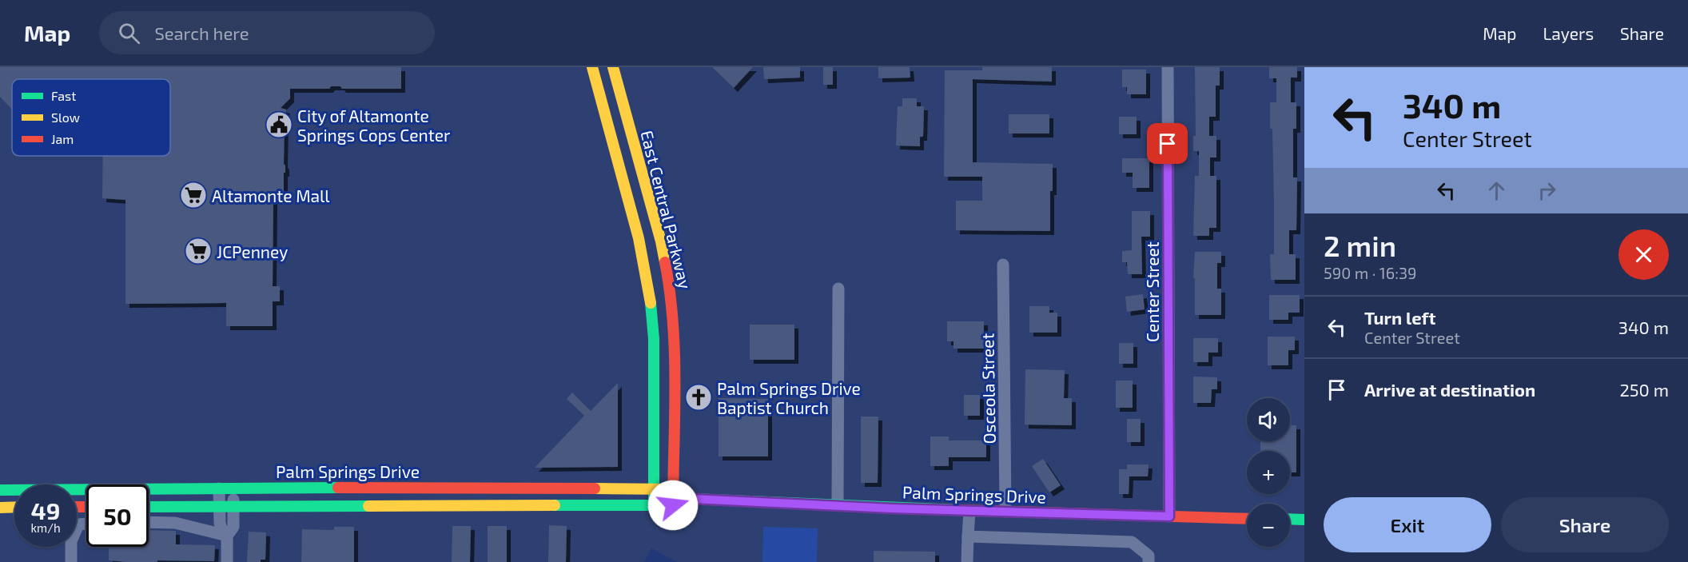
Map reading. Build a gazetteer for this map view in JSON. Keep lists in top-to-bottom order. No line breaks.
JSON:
{"streets":{"main road":["East Central Parkway","Palm Springs Drive"],"street":["Center Street","Osceola Street"]},"crossings":[["East Central Parkway","Palm Springs Drive"],["Center Street","Palm Springs Drive"],["Osceola Street","Palm Springs Drive"]],"places":{"public building":["City of Altamonte Springs Cops Center"],"supermarket":["Altamonte Mall","JCPenney"],"church":["Palm Springs Drive Baptist Church"]},"legend":["Fast","Slow","Jam"],"page":{"header":"Map","search":"Search here","nav":["Map","Layers","Share"],"turn":["340 m","Center Street"],"heading":["2 min","590 m · 16:39"],"list":[{"name":"Turn left","note":"Center Street","value":"340 m"},{"name":"Arrive at destination","value":"250 m"}],"map_buttons":["+","−"],"speed":"49 km/h","limit":"50","buttons":["Exit","Share"]}}
